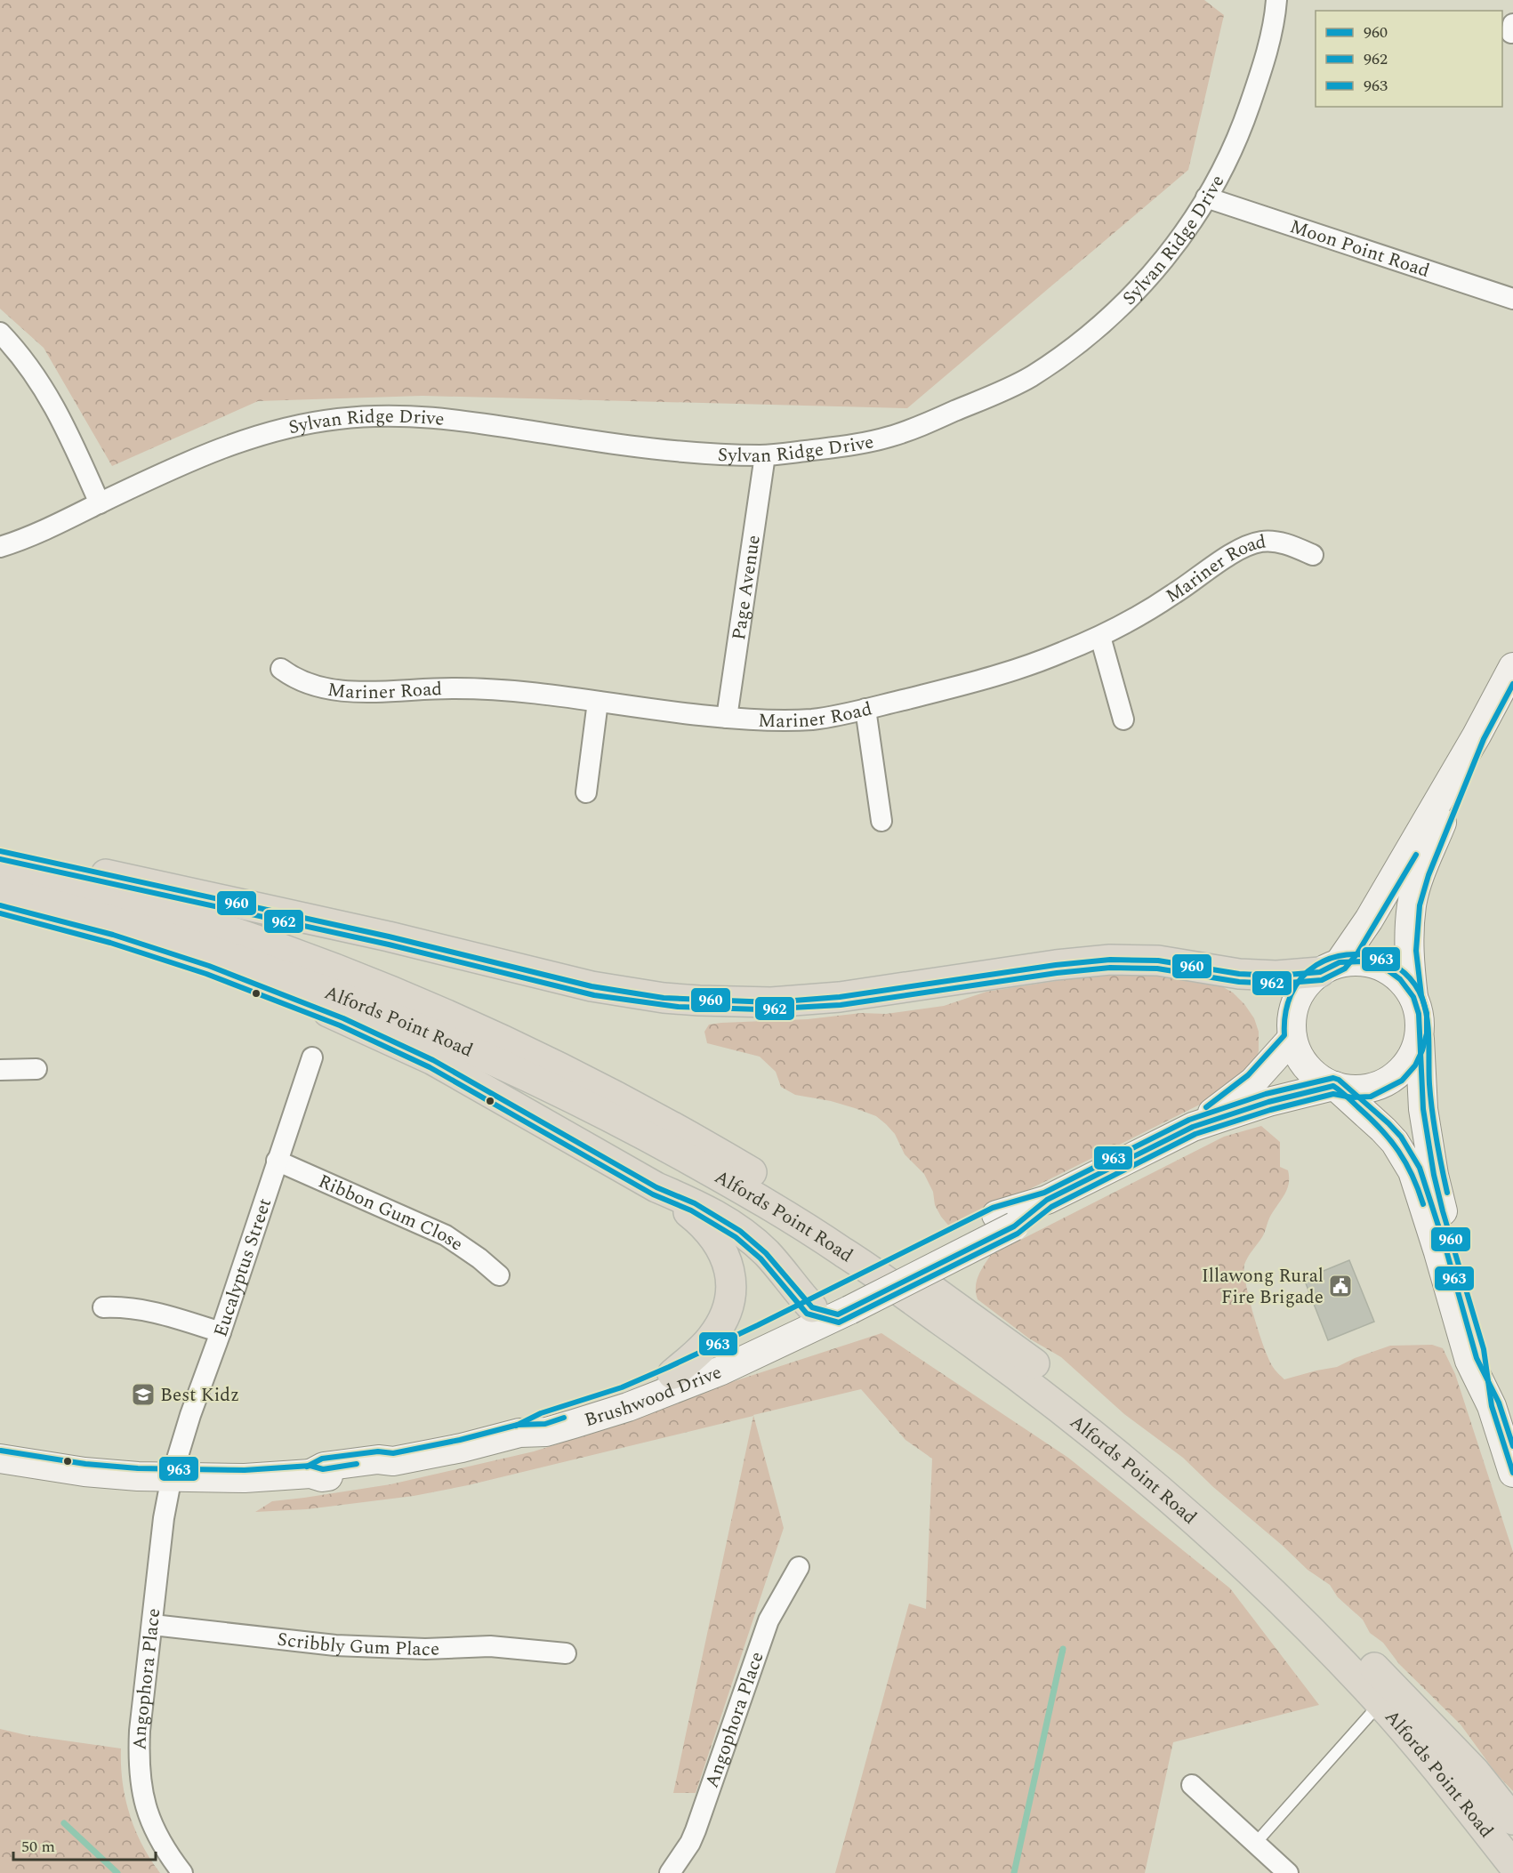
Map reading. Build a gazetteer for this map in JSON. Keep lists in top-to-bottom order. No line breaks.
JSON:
{"streets":{"highway":["Alfords Point Road"],"street":["Sylvan Ridge Drive","Moon Point Road","Mariner Road","Page Avenue","Ribbon Gum Close","Eucalyptus Street","Brushwood Drive","Scribbly Gum Place","Angophora Place"]},"crossings":[["Sylvan Ridge Drive","Moon Point Road"],["Sylvan Ridge Drive","Page Avenue"],["Mariner Road","Page Avenue"],["Ribbon Gum Close","Eucalyptus Street"],["Eucalyptus Street","Brushwood Drive"],["Eucalyptus Street","Angophora Place"],["Brushwood Drive","Angophora Place"],["Scribbly Gum Place","Angophora Place"]],"places":{"public building":["Illawong Rural Fire Brigade"],"school or university":["Best Kidz"]},"lines":["transit line 962","transit line 960","transit line 963"],"legend":["960","962","963"],"scale_bar":"50 m"}
